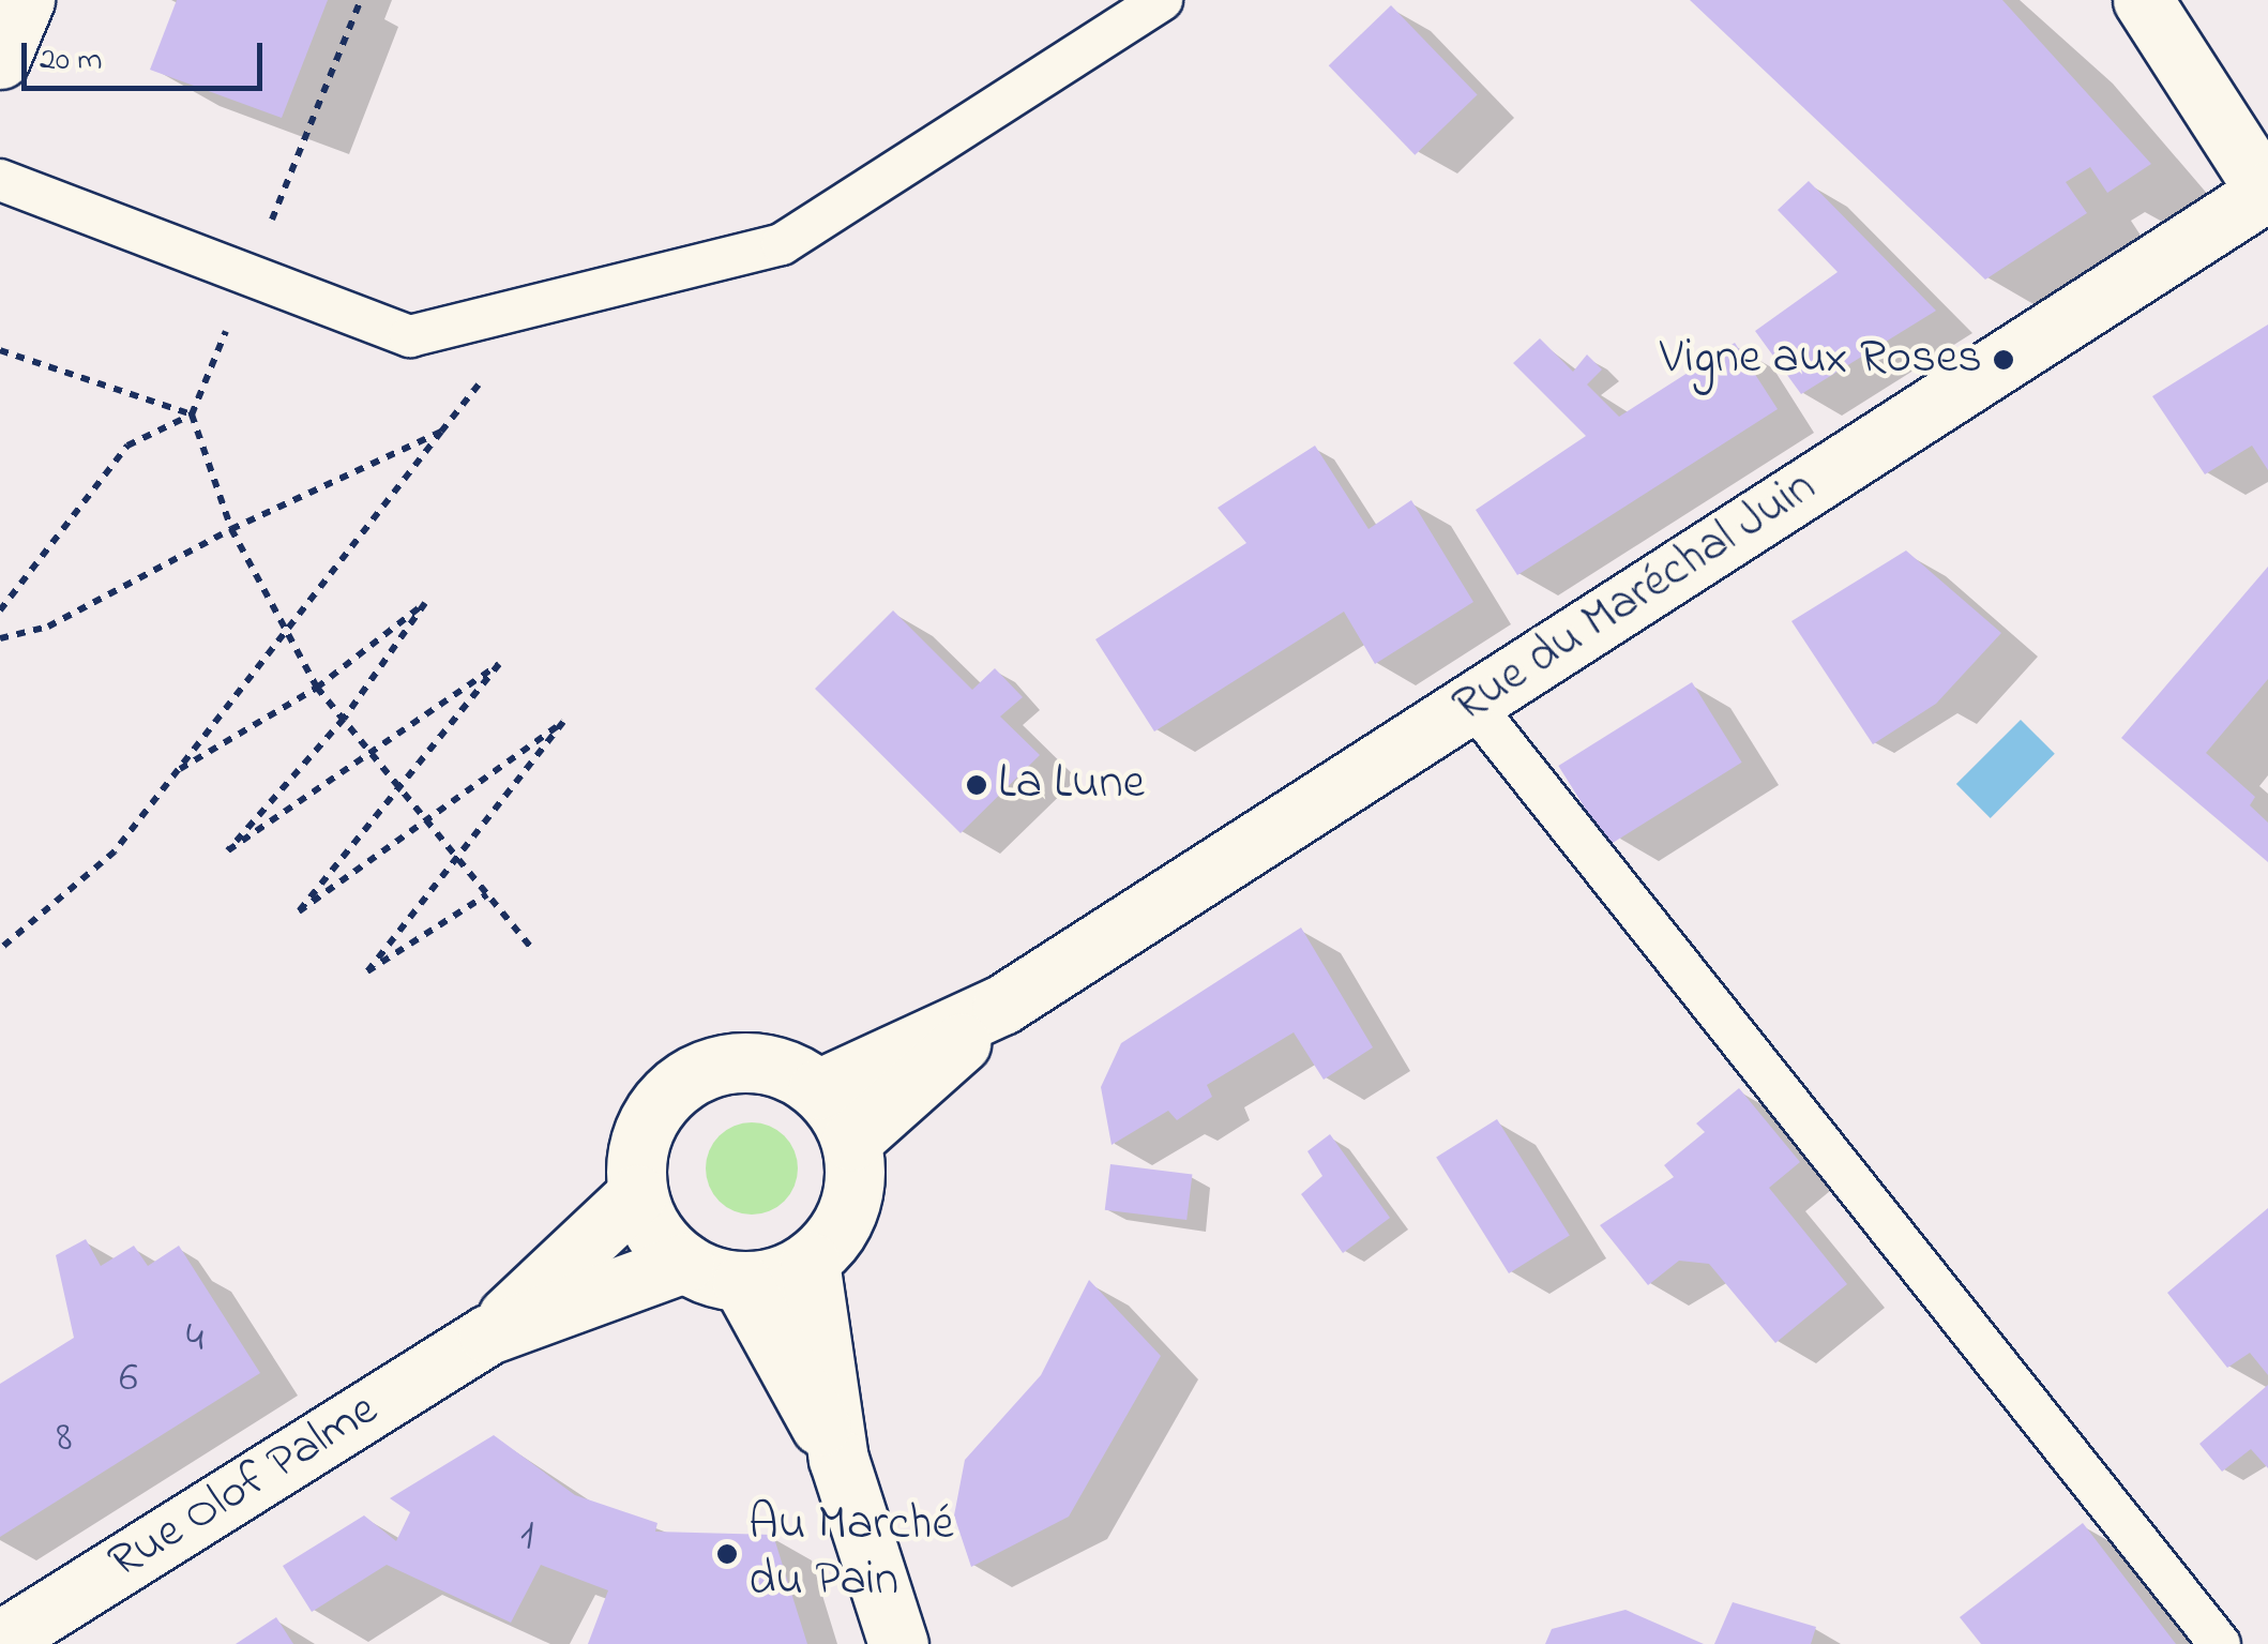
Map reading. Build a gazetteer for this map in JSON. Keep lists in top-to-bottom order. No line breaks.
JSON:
{"streets":{"main road":["Rue du Maréchal Juin","Rue Olof Palme"]},"crossings":[["Rue du Maréchal Juin","Rue Olof Palme"]],"places":["Vigne aux Roses","La Lune","Au Marché du Pain"],"house_numbers":["4","6","8","1"],"scale_bar":"20 m"}
